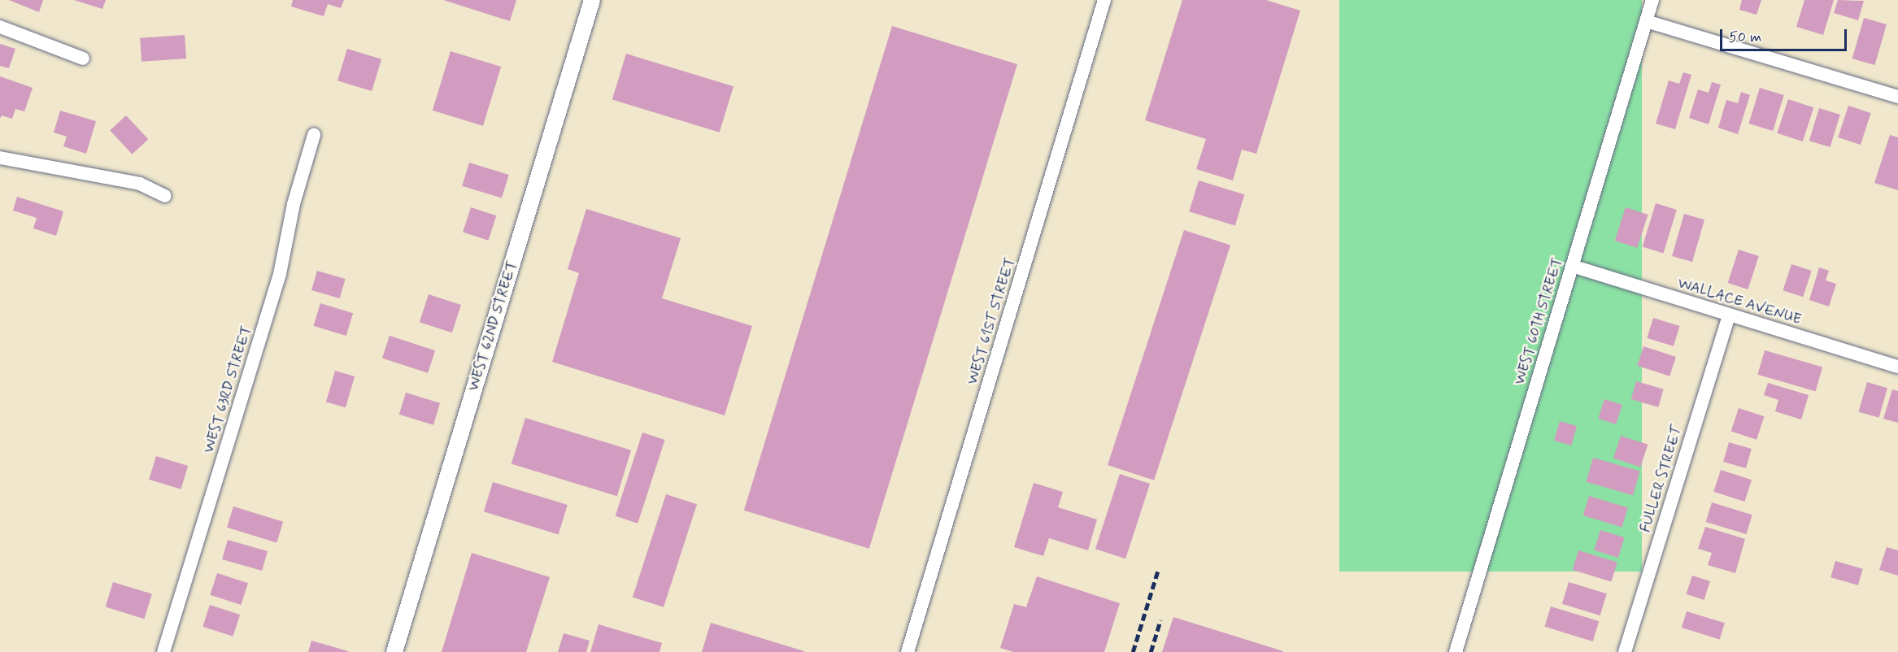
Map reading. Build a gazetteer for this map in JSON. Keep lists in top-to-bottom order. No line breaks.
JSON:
{"streets":{"street":["WALLACE AVENUE","WEST 61ST STREET","WEST 60TH STREET","WEST 62ND STREET","WEST 63RD STREET","FULLER STREET"]},"crossings":[["WALLACE AVENUE","WEST 60TH STREET"],["WALLACE AVENUE","FULLER STREET"]],"scale_bar":"50 m"}
